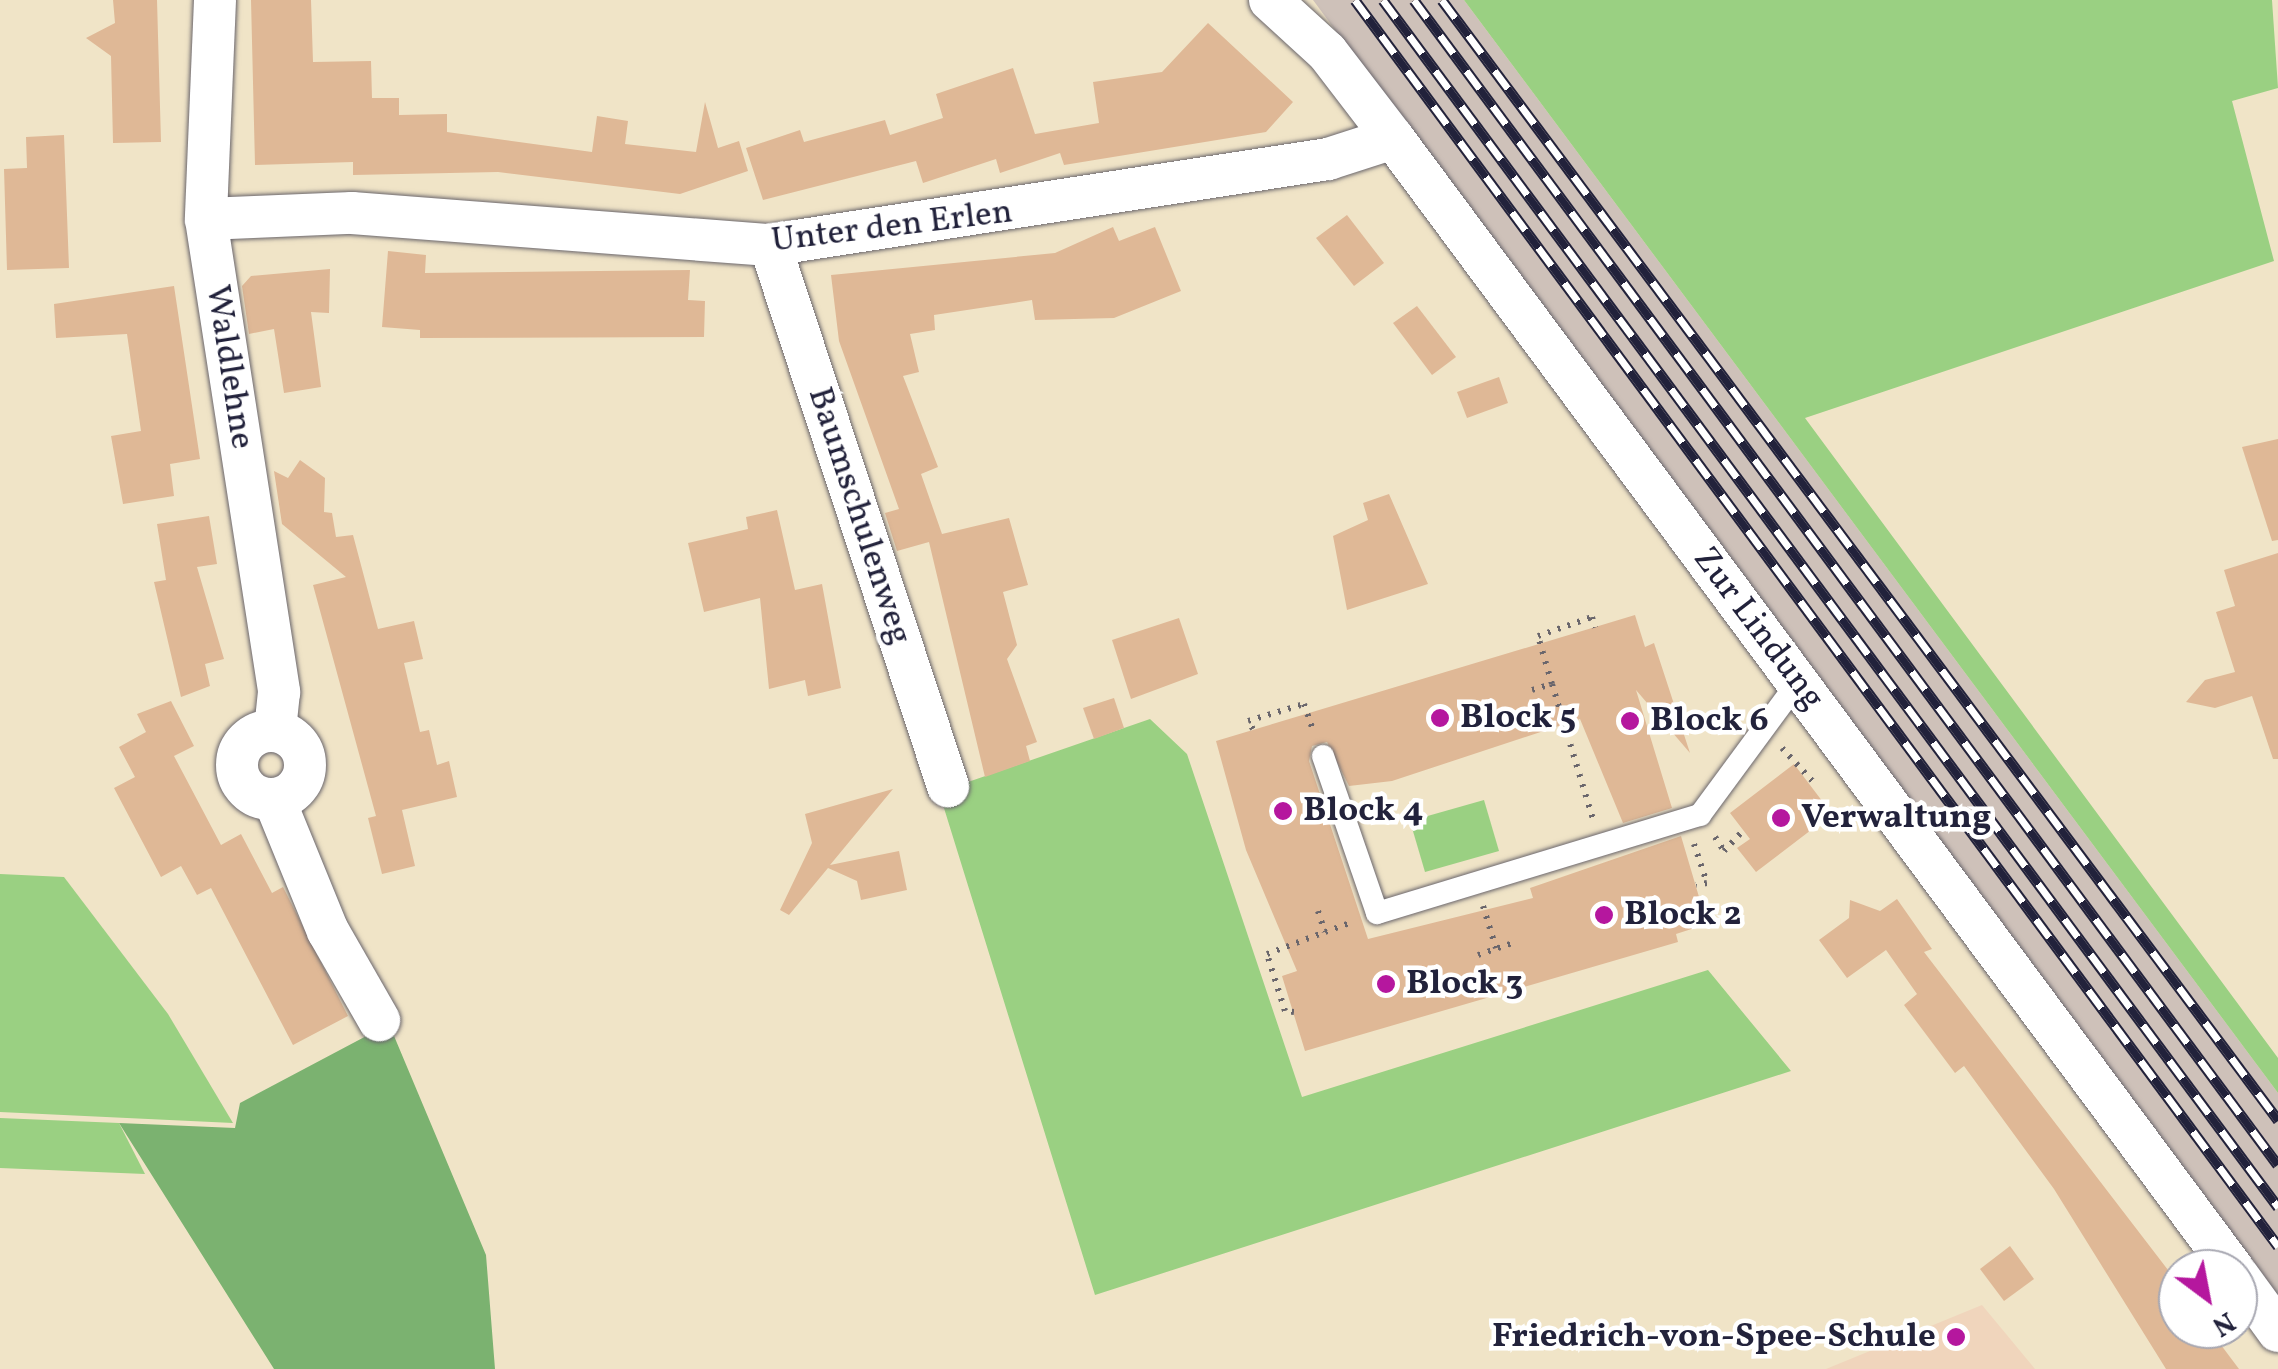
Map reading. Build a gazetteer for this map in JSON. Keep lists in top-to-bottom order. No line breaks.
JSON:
{"streets":{"street":["Unter den Erlen","Waldlehne","Baumschulenweg","Zur Lindung"]},"crossings":[["Unter den Erlen","Waldlehne"],["Unter den Erlen","Baumschulenweg"],["Unter den Erlen","Zur Lindung"]],"places":["Block 5","Block 6","Block 4","Verwaltung","Block 2","Block 3","Friedrich-von-Spee-Schule"],"north":"bottom right"}
